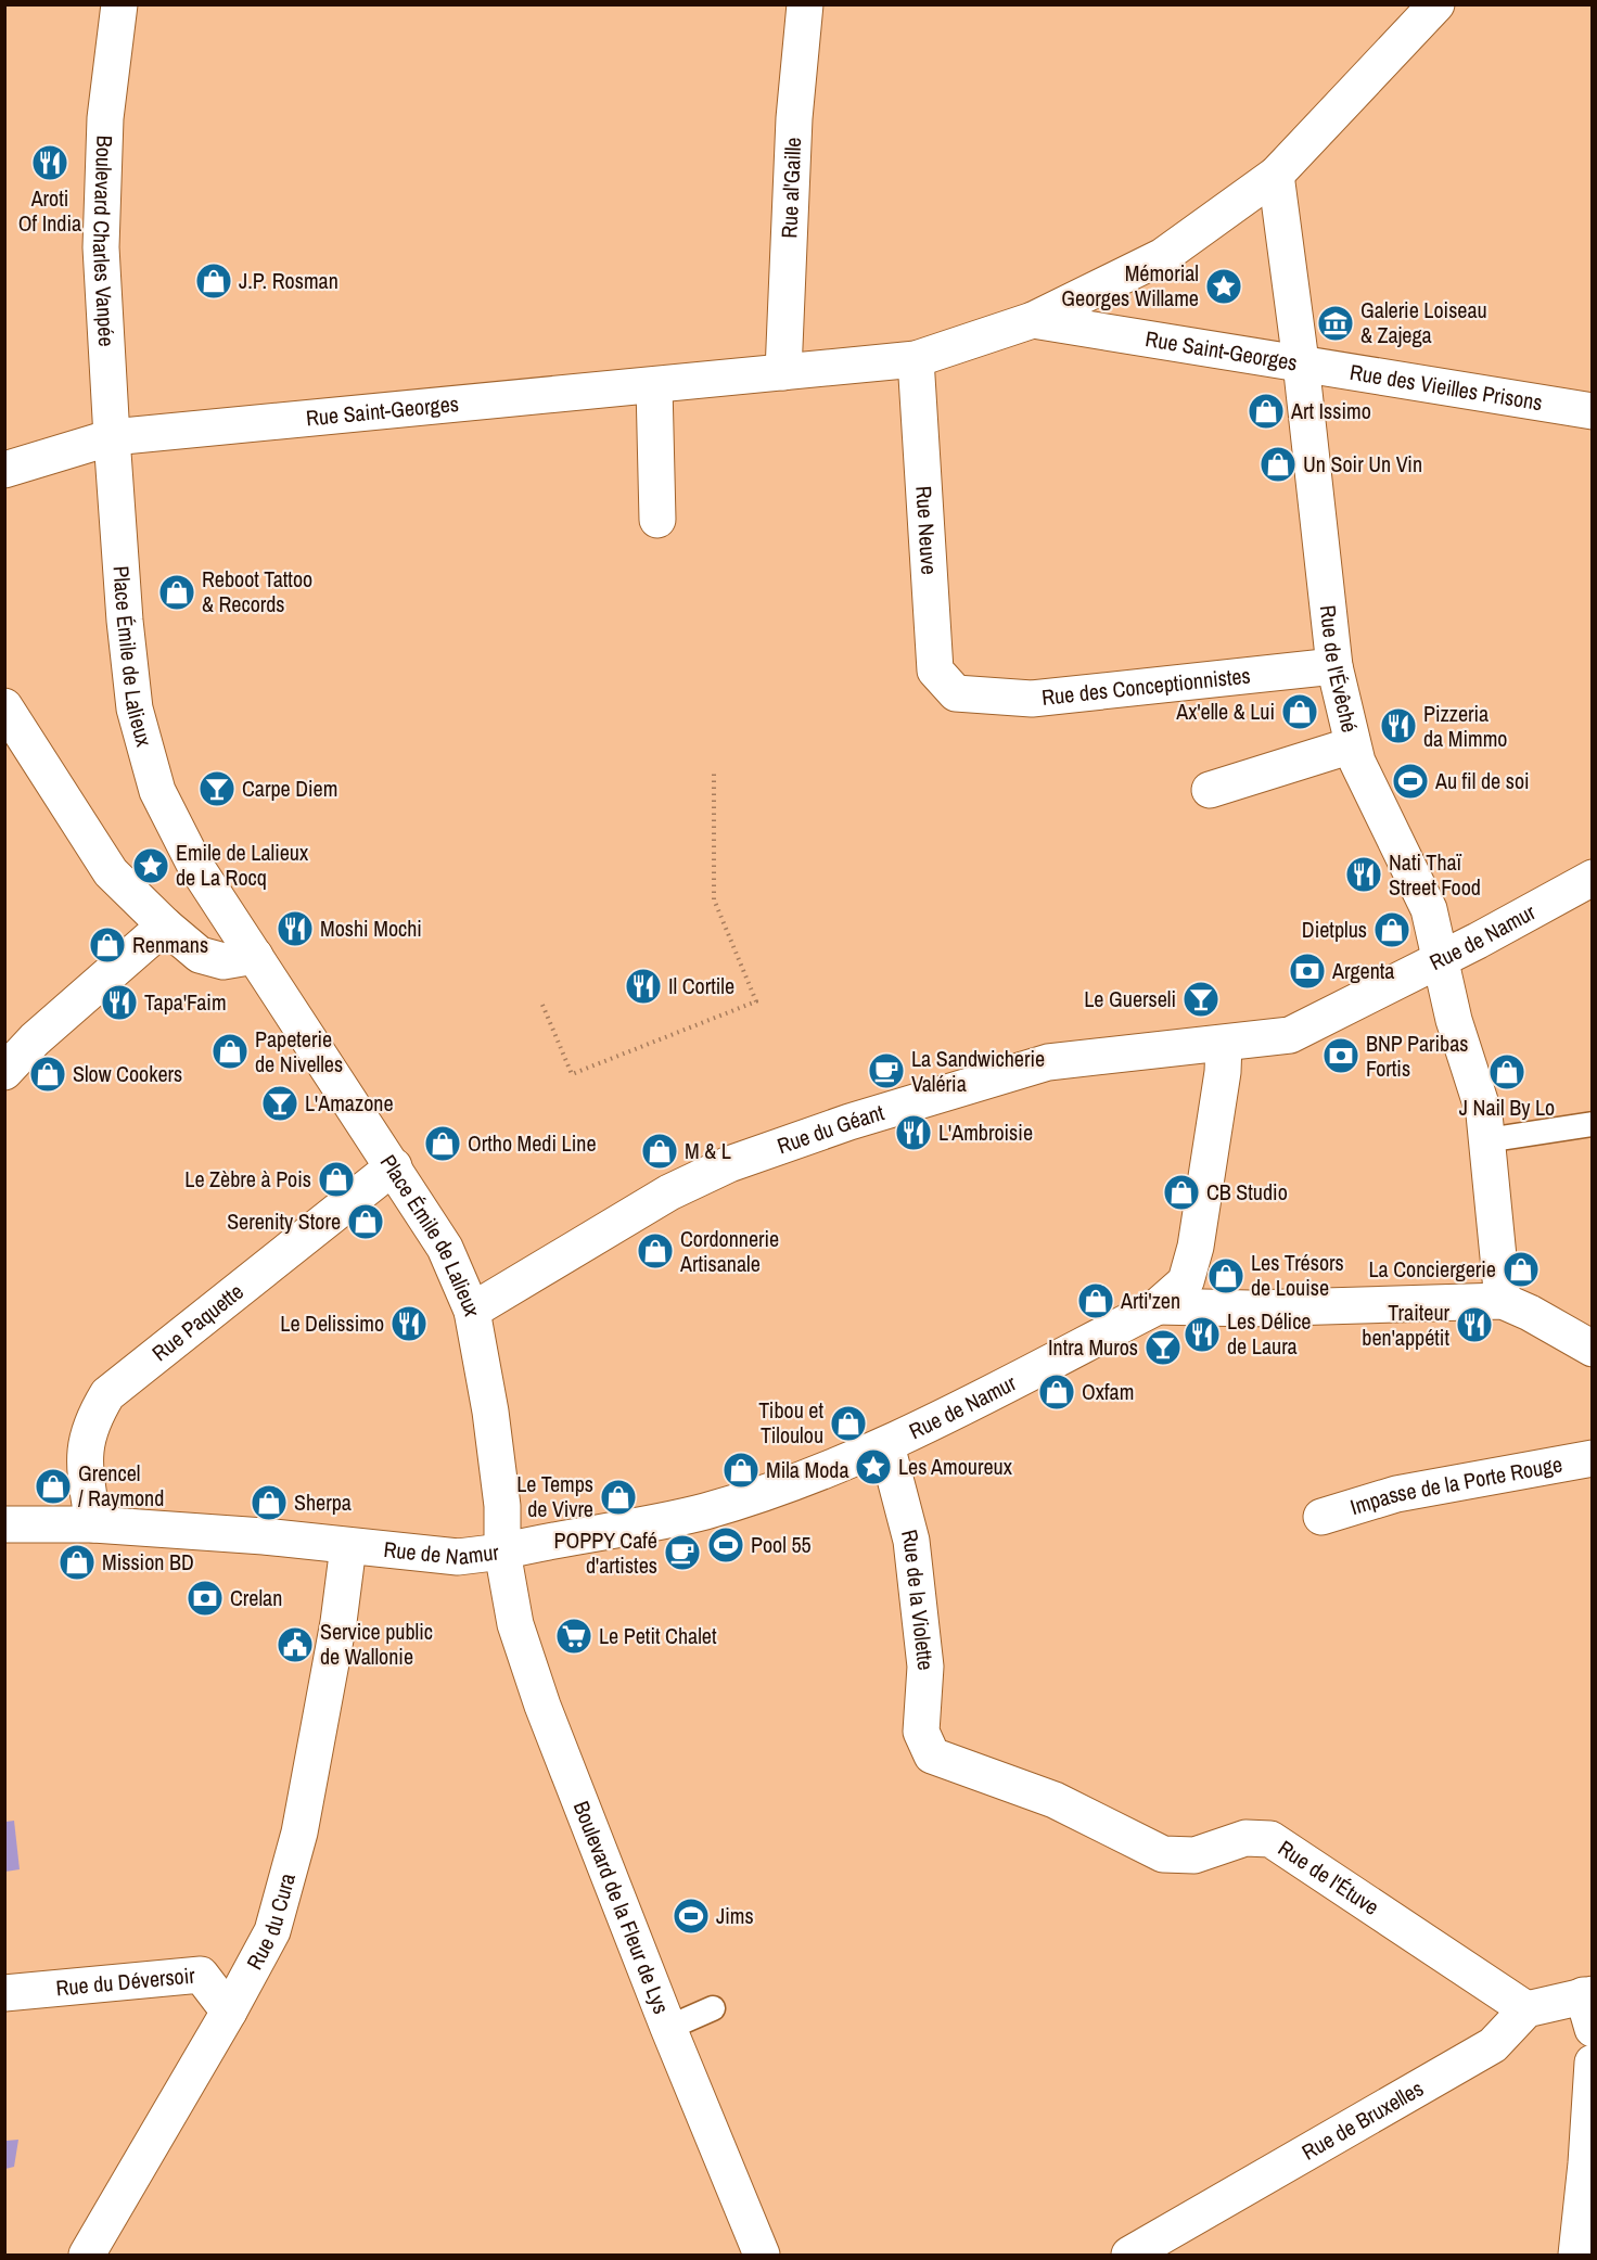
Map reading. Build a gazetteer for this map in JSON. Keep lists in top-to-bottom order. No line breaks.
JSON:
{"streets":{"street":["Rue al'Gaille","Boulevard Charles Vanpée","Rue Saint-Georges","Rue des Vieilles Prisons","Rue Neuve","Place Émile de Lalieux","Rue de l'Évêché","Rue des Conceptionnistes","Rue de Namur","Rue du Géant","Rue Paquette","Impasse de la Porte Rouge","Rue de la Violette","Rue de l'Étuve","Boulevard de la Fleur de Lys","Rue du Cura","Rue du Déversoir","Rue de Bruxelles"]},"crossings":[["Rue al'Gaille","Rue Saint-Georges"],["Boulevard Charles Vanpée","Rue Saint-Georges"],["Boulevard Charles Vanpée","Place Émile de Lalieux"],["Rue Saint-Georges","Rue des Vieilles Prisons"],["Rue Saint-Georges","Rue Neuve"],["Rue Saint-Georges","Place Émile de Lalieux"],["Rue Saint-Georges","Rue de l'Évêché"],["Rue des Vieilles Prisons","Rue de l'Évêché"],["Rue Neuve","Rue des Conceptionnistes"],["Place Émile de Lalieux","Rue de Namur"],["Place Émile de Lalieux","Rue du Géant"],["Place Émile de Lalieux","Rue Paquette"],["Place Émile de Lalieux","Boulevard de la Fleur de Lys"],["Rue de l'Évêché","Rue des Conceptionnistes"],["Rue de l'Évêché","Rue de Namur"],["Rue de Namur","Rue du Géant"],["Rue de Namur","Rue Paquette"],["Rue de Namur","Rue de la Violette"],["Rue de Namur","Boulevard de la Fleur de Lys"],["Rue de Namur","Rue du Cura"],["Rue de la Violette","Rue de l'Étuve"],["Rue de l'Étuve","Rue de Bruxelles"],["Rue du Cura","Rue du Déversoir"]],"places":{"restaurant":["Aroti Of India","Pizzeria da Mimmo","Nati Thaï Street Food","Moshi Mochi","Il Cortile","Tapa'Faim","L'Ambroisie","Le Delissimo","Traiteur ben'appétit","Les Délice de Laura"],"shop":["J.P. Rosman","Art Issimo","Un Soir Un Vin","Reboot Tattoo & Records","Ax'elle & Lui","Dietplus","Renmans","Papeterie de Nivelles","J Nail By Lo","Slow Cookers","Ortho Medi Line","M & L","Le Zèbre à Pois","CB Studio","Serenity Store","Cordonnerie Artisanale","La Conciergerie","Les Trésors de Louise","Arti'zen","Oxfam","Tibou et Tiloulou","Mila Moda","Grencel / Raymond","Le Temps de Vivre","Sherpa","Mission BD"],"place":["Mémorial Georges Willame","Emile de Lalieux de La Rocq","Les Amoureux"],"museum":["Galerie Loiseau & Zajega"],"sports":["Au fil de soi","Pool 55","Jims"],"bar":["Carpe Diem","Le Guerseli","L'Amazone","Intra Muros"],"bank":["Argenta","BNP Paribas Fortis","Crelan"],"cafe":["La Sandwicherie Valéria","POPPY Café d'artistes"],"supermarket":["Le Petit Chalet"],"public building":["Service public de Wallonie"]}}
